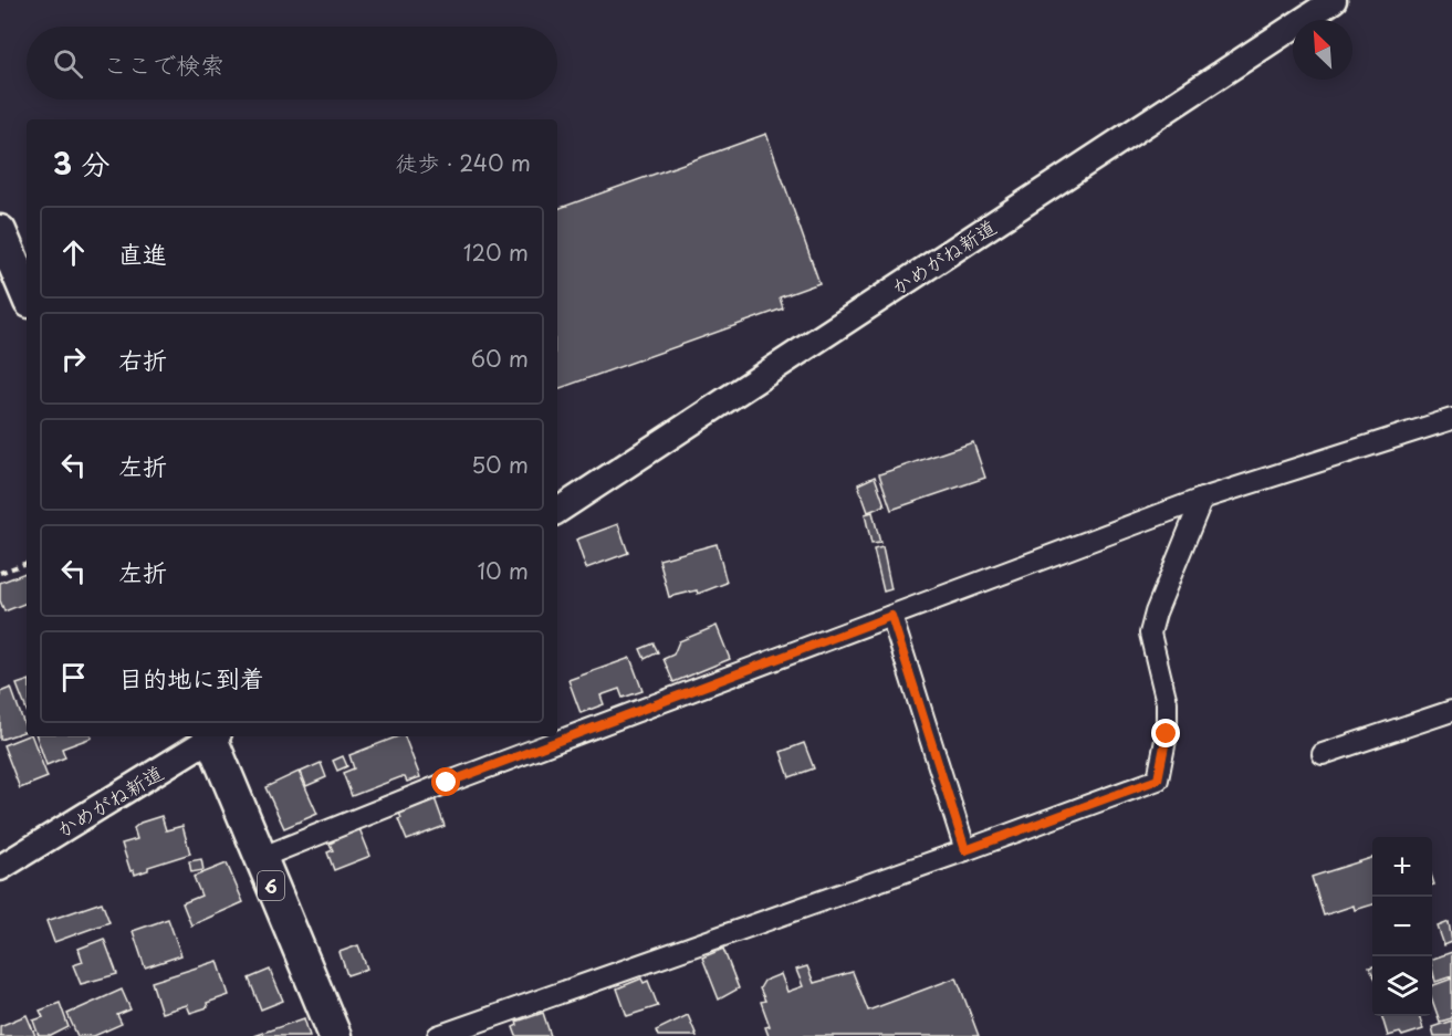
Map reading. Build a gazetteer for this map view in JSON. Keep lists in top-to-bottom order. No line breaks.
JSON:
{"streets":{"main road":["6"],"street":["かめがね新道"]},"north":"top left","page":{"search":"ここで検索","heading":["3 分","徒歩 · 240 m"],"list":[["直進","120 m"],["右折","60 m"],["左折","50 m"],["左折","10 m"],"目的地に到着"],"map_buttons":["+","−"]}}
